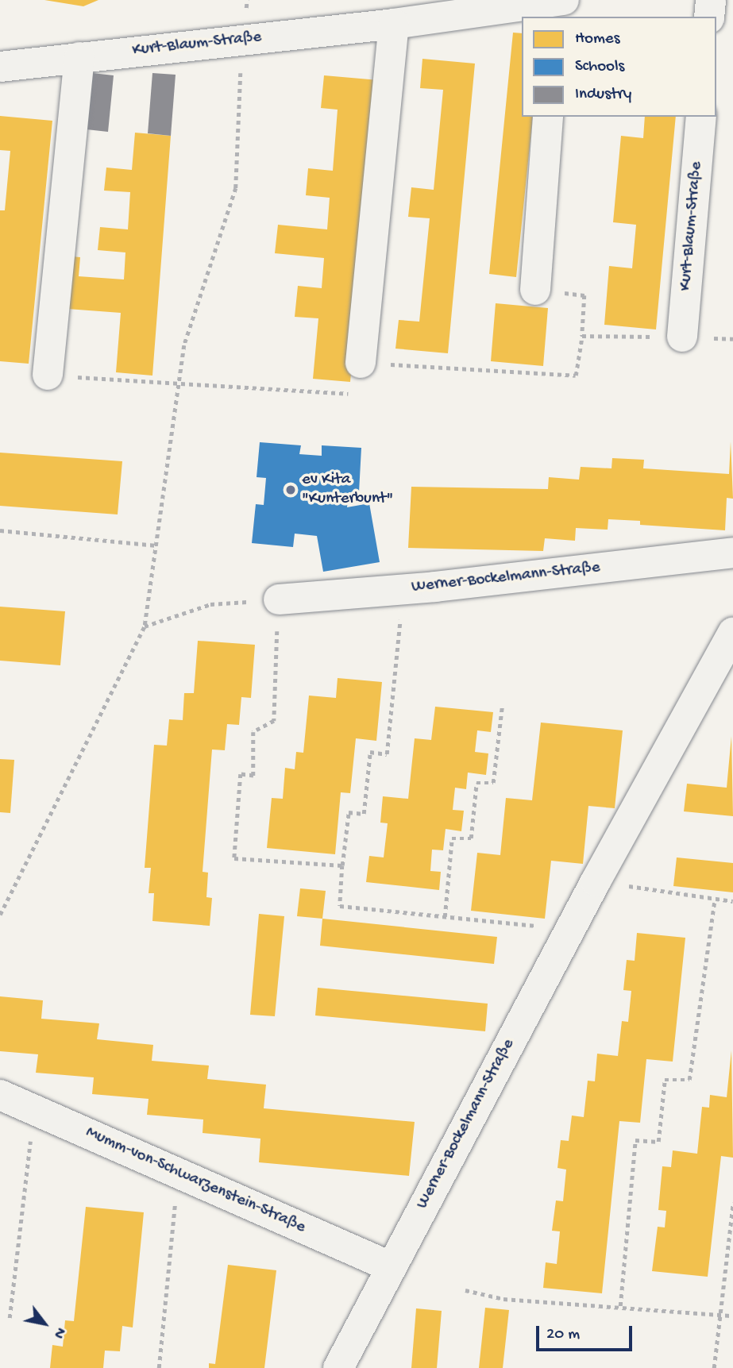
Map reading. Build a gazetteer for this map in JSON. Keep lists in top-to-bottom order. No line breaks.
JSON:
{"streets":{"street":["Kurt-Blaum-Straße","Werner-Bockelmann-Straße","Mumm-von-Schwarzenstein-Straße"]},"crossings":[["Werner-Bockelmann-Straße","Mumm-von-Schwarzenstein-Straße"]],"places":["ev Kita \"Kunterbunt\""],"legend":["Homes","Schools","Industry"],"scale_bar":"20 m","north":"bottom right"}
